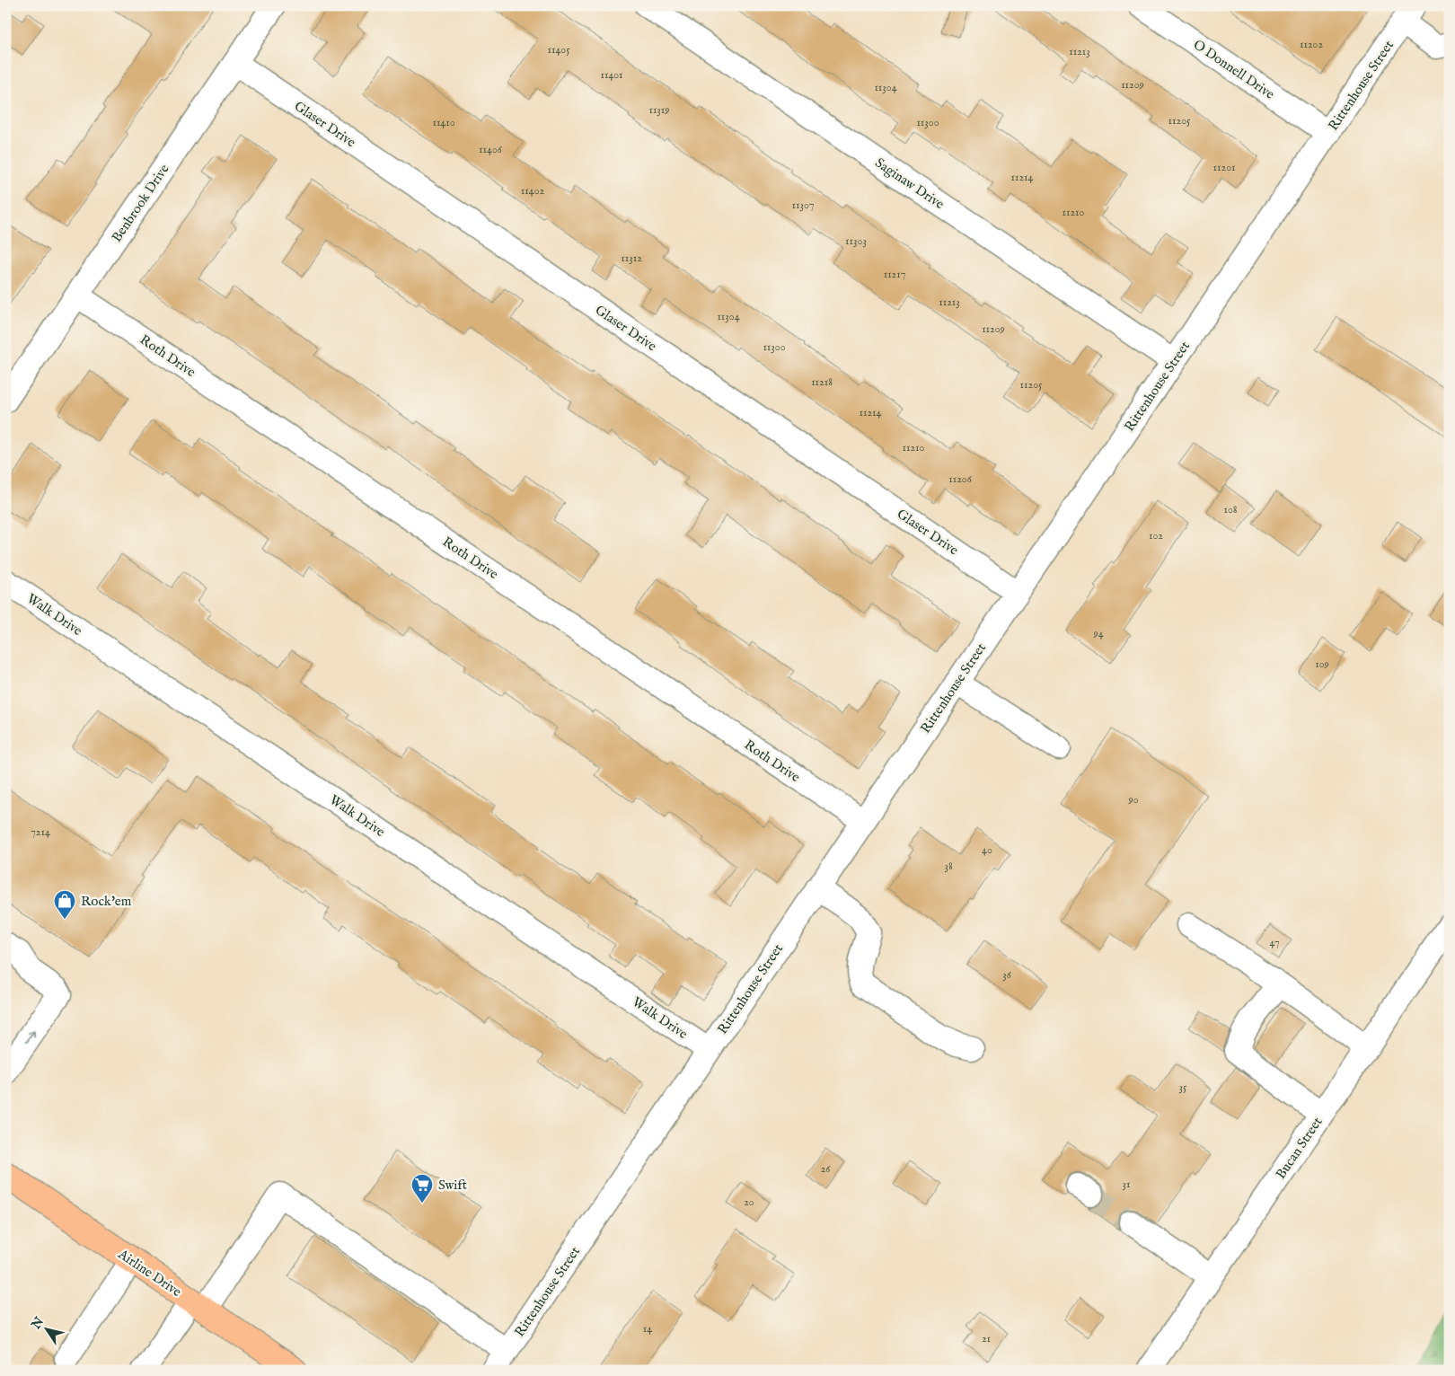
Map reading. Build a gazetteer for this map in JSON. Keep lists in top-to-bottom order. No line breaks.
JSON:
{"streets":{"main road":["Airline Drive"],"street":["O Donnell Drive","Rittenhouse Street","Glaser Drive","Saginaw Drive","Benbrook Drive","Roth Drive","Walk Drive","Bucan Street"]},"crossings":[["O Donnell Drive","Rittenhouse Street"],["Rittenhouse Street","Glaser Drive"],["Rittenhouse Street","Saginaw Drive"],["Rittenhouse Street","Roth Drive"],["Rittenhouse Street","Walk Drive"],["Glaser Drive","Benbrook Drive"],["Benbrook Drive","Roth Drive"]],"places":{"shop":["Rock'em"],"supermarket":["Swift"]},"house_numbers":["11202","11405","11213","11401","11209","11304","11319","11205","11410","11300","11406","11201","11214","11402","11307","11210","11303","11312","11217","11213","11304","11209","11300","11218","11205","11214","11210","11206","108","102","94","109","90","7214","40","38","47","36","35","26","31","20","14","21"],"north":"top left"}
